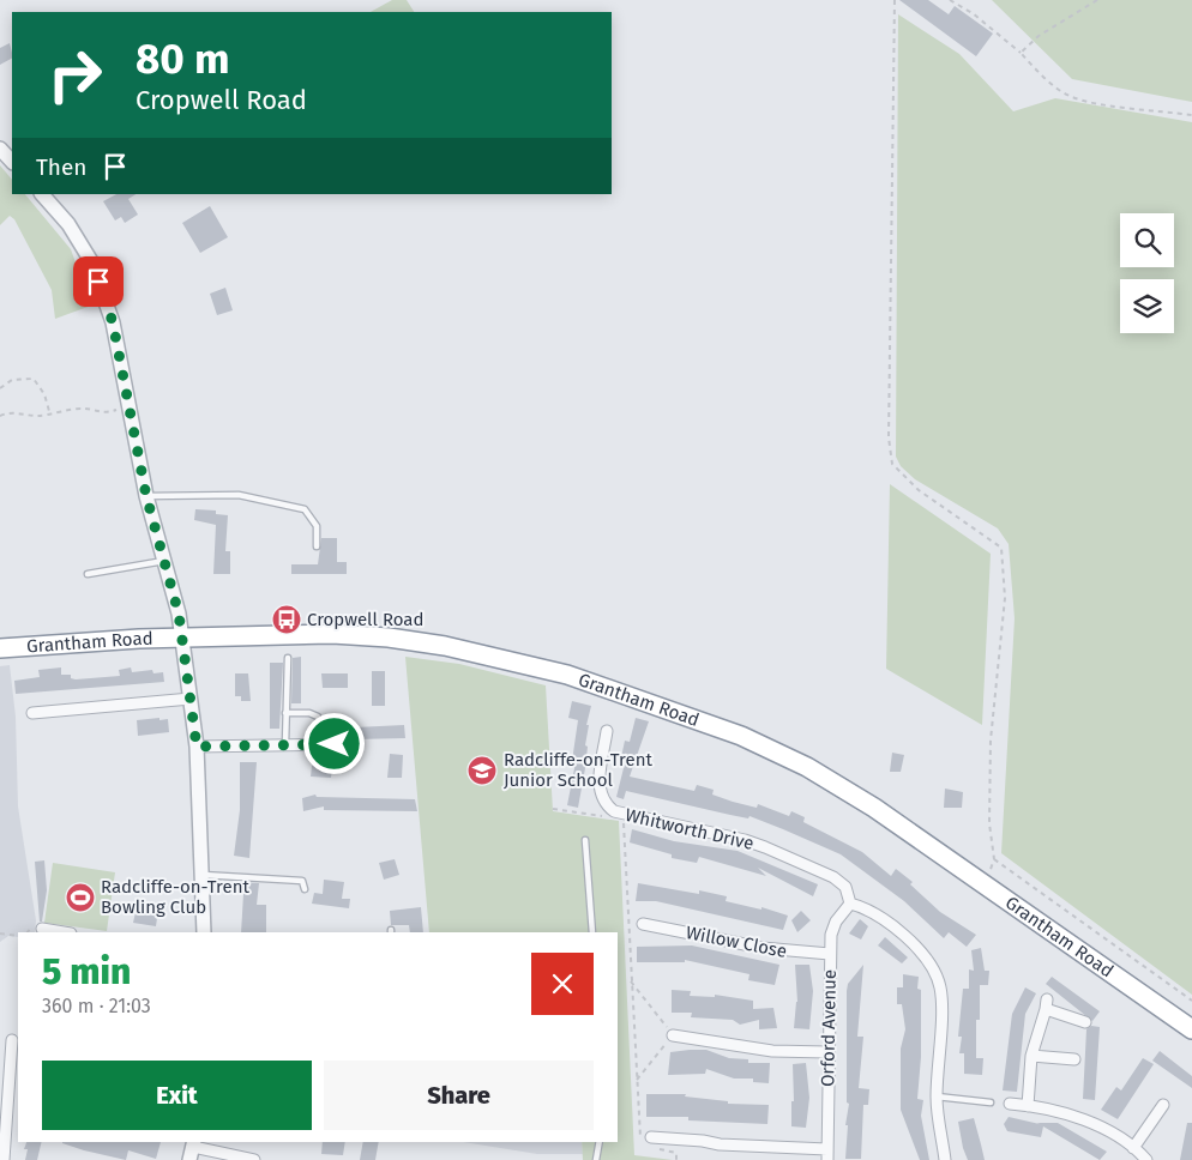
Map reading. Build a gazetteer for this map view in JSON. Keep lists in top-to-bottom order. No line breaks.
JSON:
{"streets":{"highway":["Grantham Road"],"street":["Whitworth Drive","Willow Close","Orford Avenue"]},"crossings":[["Whitworth Drive","Orford Avenue"],["Willow Close","Orford Avenue"]],"places":{"bus stop":["Cropwell Road"],"school or university":["Radcliffe-on-Trent Junior School"],"sports":["Radcliffe-on-Trent Bowling Club"]},"page":{"turn":["80 m","Cropwell Road"],"then":"Then","heading":["5 min","360 m · 21:03"],"buttons":["Exit","Share"]}}
